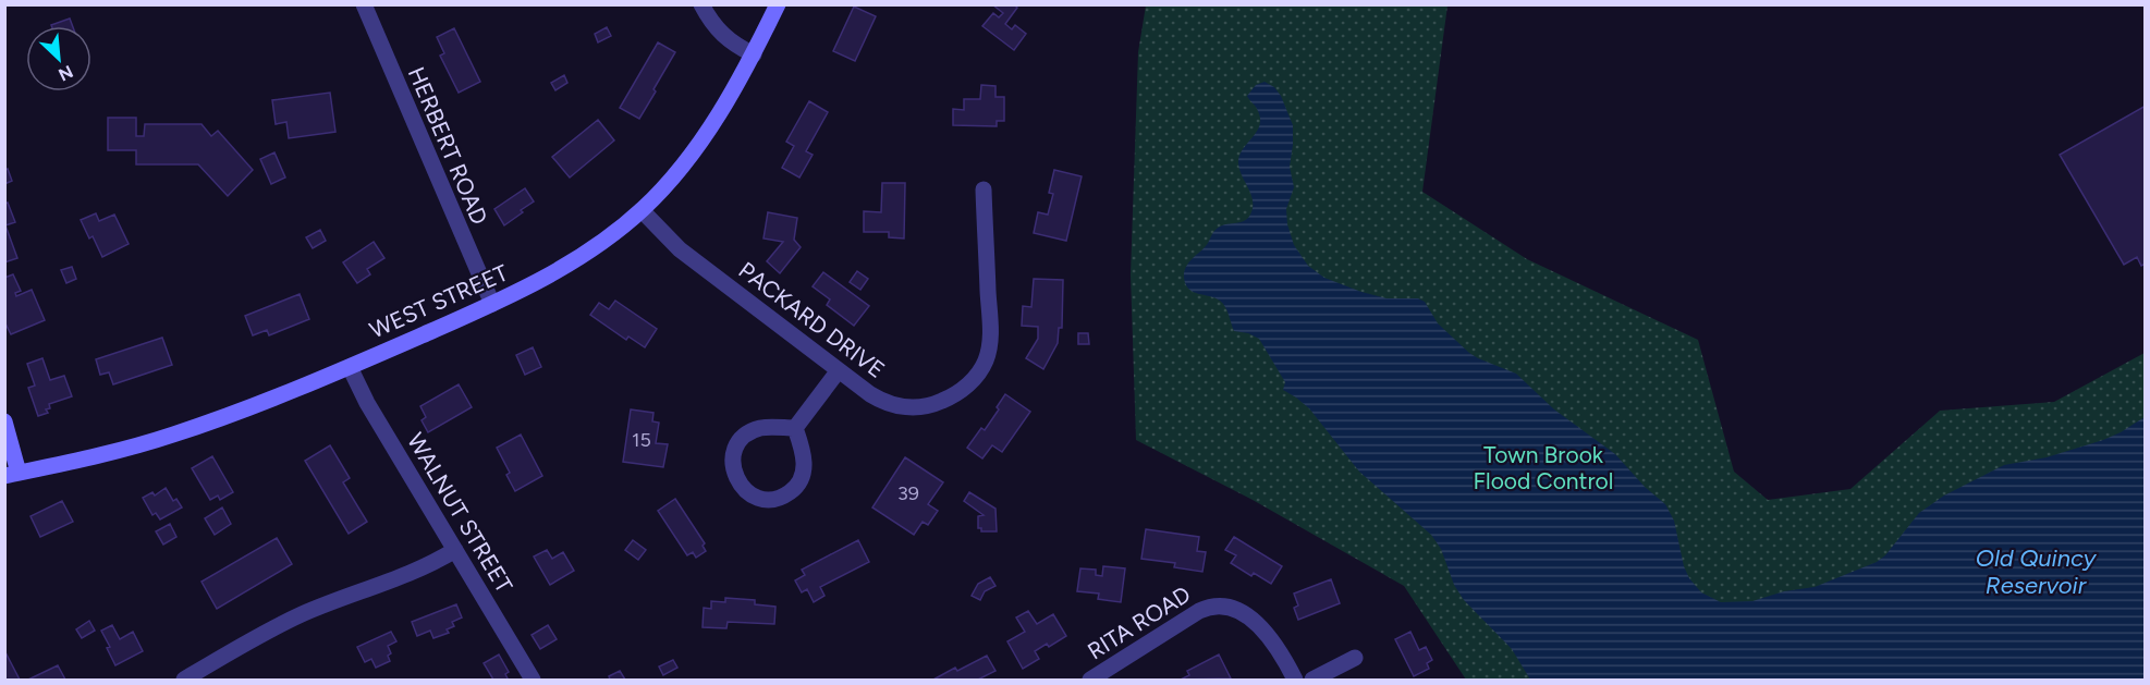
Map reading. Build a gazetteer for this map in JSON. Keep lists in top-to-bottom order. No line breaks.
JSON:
{"streets":{"street":["HERBERT ROAD","WEST STREET","PACKARD DRIVE","WALNUT STREET","RITA ROAD"]},"crossings":[["HERBERT ROAD","WEST STREET"],["WEST STREET","PACKARD DRIVE"],["WEST STREET","WALNUT STREET"]],"water":["Old Quincy Reservoir"],"parks":["Town Brook Flood Control"],"house_numbers":["15","39"],"north":"bottom right"}
